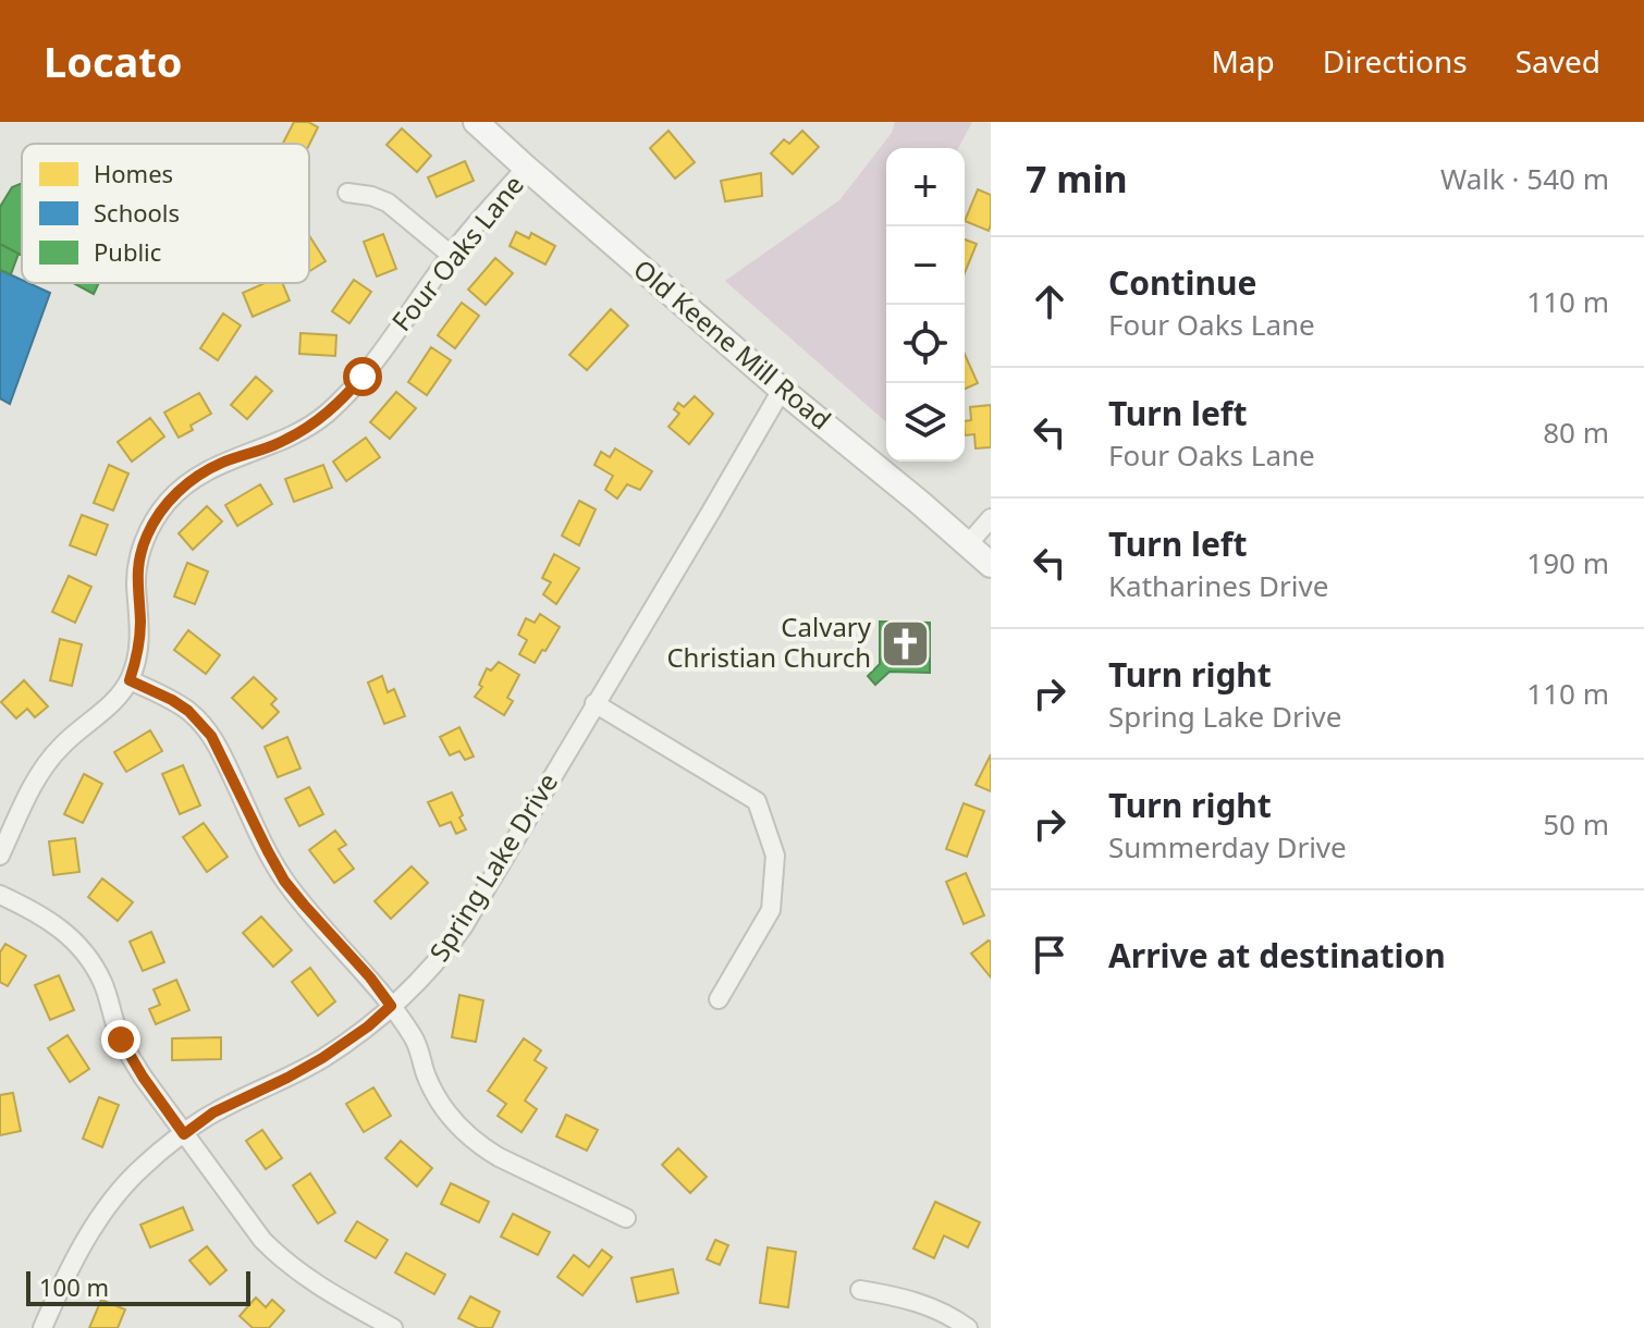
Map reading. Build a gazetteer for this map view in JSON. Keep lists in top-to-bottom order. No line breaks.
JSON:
{"streets":{"main road":["Old Keene Mill Road"],"street":["Four Oaks Lane","Spring Lake Drive"]},"crossings":[["Four Oaks Lane","Old Keene Mill Road"],["Old Keene Mill Road","Spring Lake Drive"]],"places":{"church":["Calvary Christian Church"]},"legend":["Homes","Schools","Public"],"scale_bar":"100 m","page":{"header":"Locato","nav":["Map","Directions","Saved"],"heading":["7 min","Walk · 540 m"],"map_buttons":["+","−"],"list":[["Continue","Four Oaks Lane","110 m"],["Turn left","Four Oaks Lane","80 m"],["Turn left","Katharines Drive","190 m"],["Turn right","Spring Lake Drive","110 m"],["Turn right","Summerday Drive","50 m"],"Arrive at destination"],"scale":"100 m"}}
